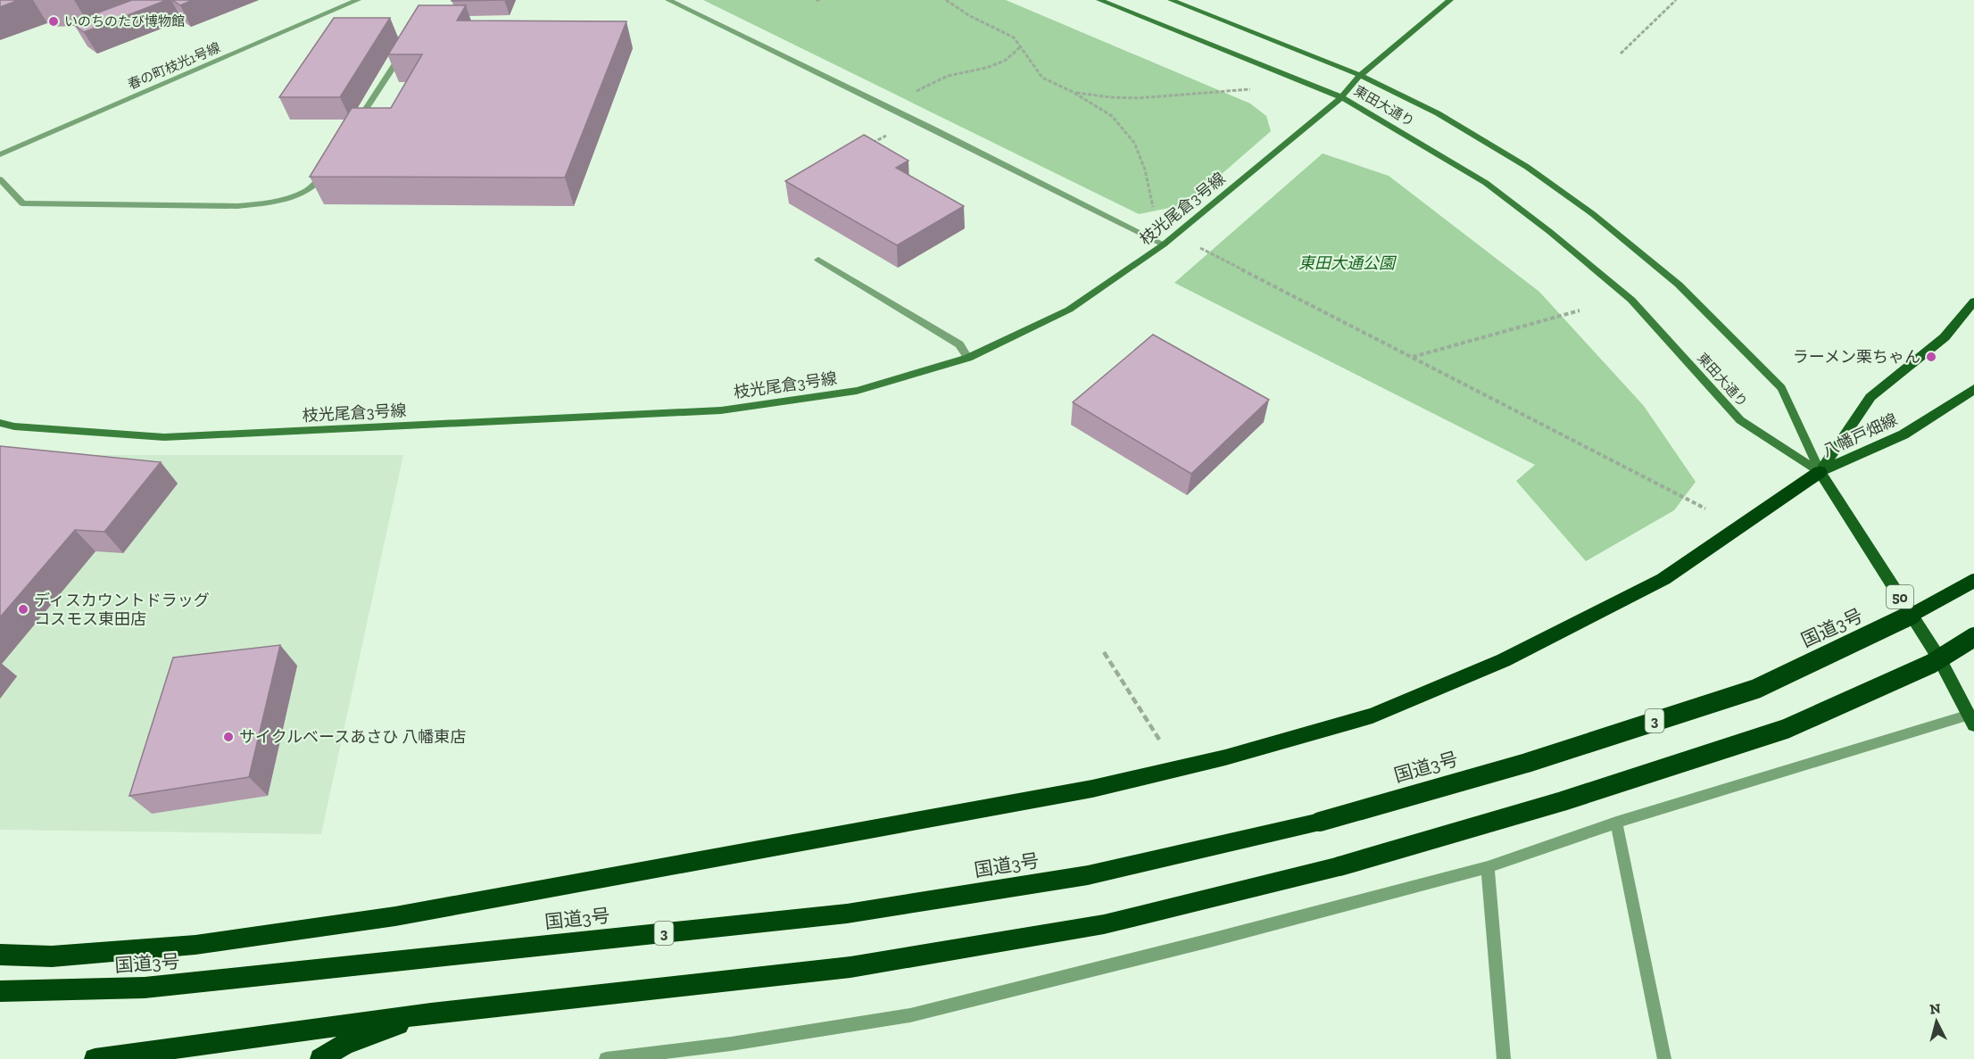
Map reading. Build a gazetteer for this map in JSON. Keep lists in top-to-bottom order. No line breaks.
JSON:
{"streets":{"highway":["国道3号","3"],"main road":["八幡戸畑線","50"],"street":["春の町枝光1号線","東田大通り","枝光尾倉3号線"]},"crossings":[["東田大通り","枝光尾倉3号線"],["東田大通り","八幡戸畑線"],["東田大通り","50"],["八幡戸畑線","50"]],"parks":["東田大通公園"],"places":["いのちのたび博物館","ラーメン栗ちゃん","ディスカウントドラッグ コスモス東田店","サイクルベースあさひ 八幡東店"],"north":"top"}
